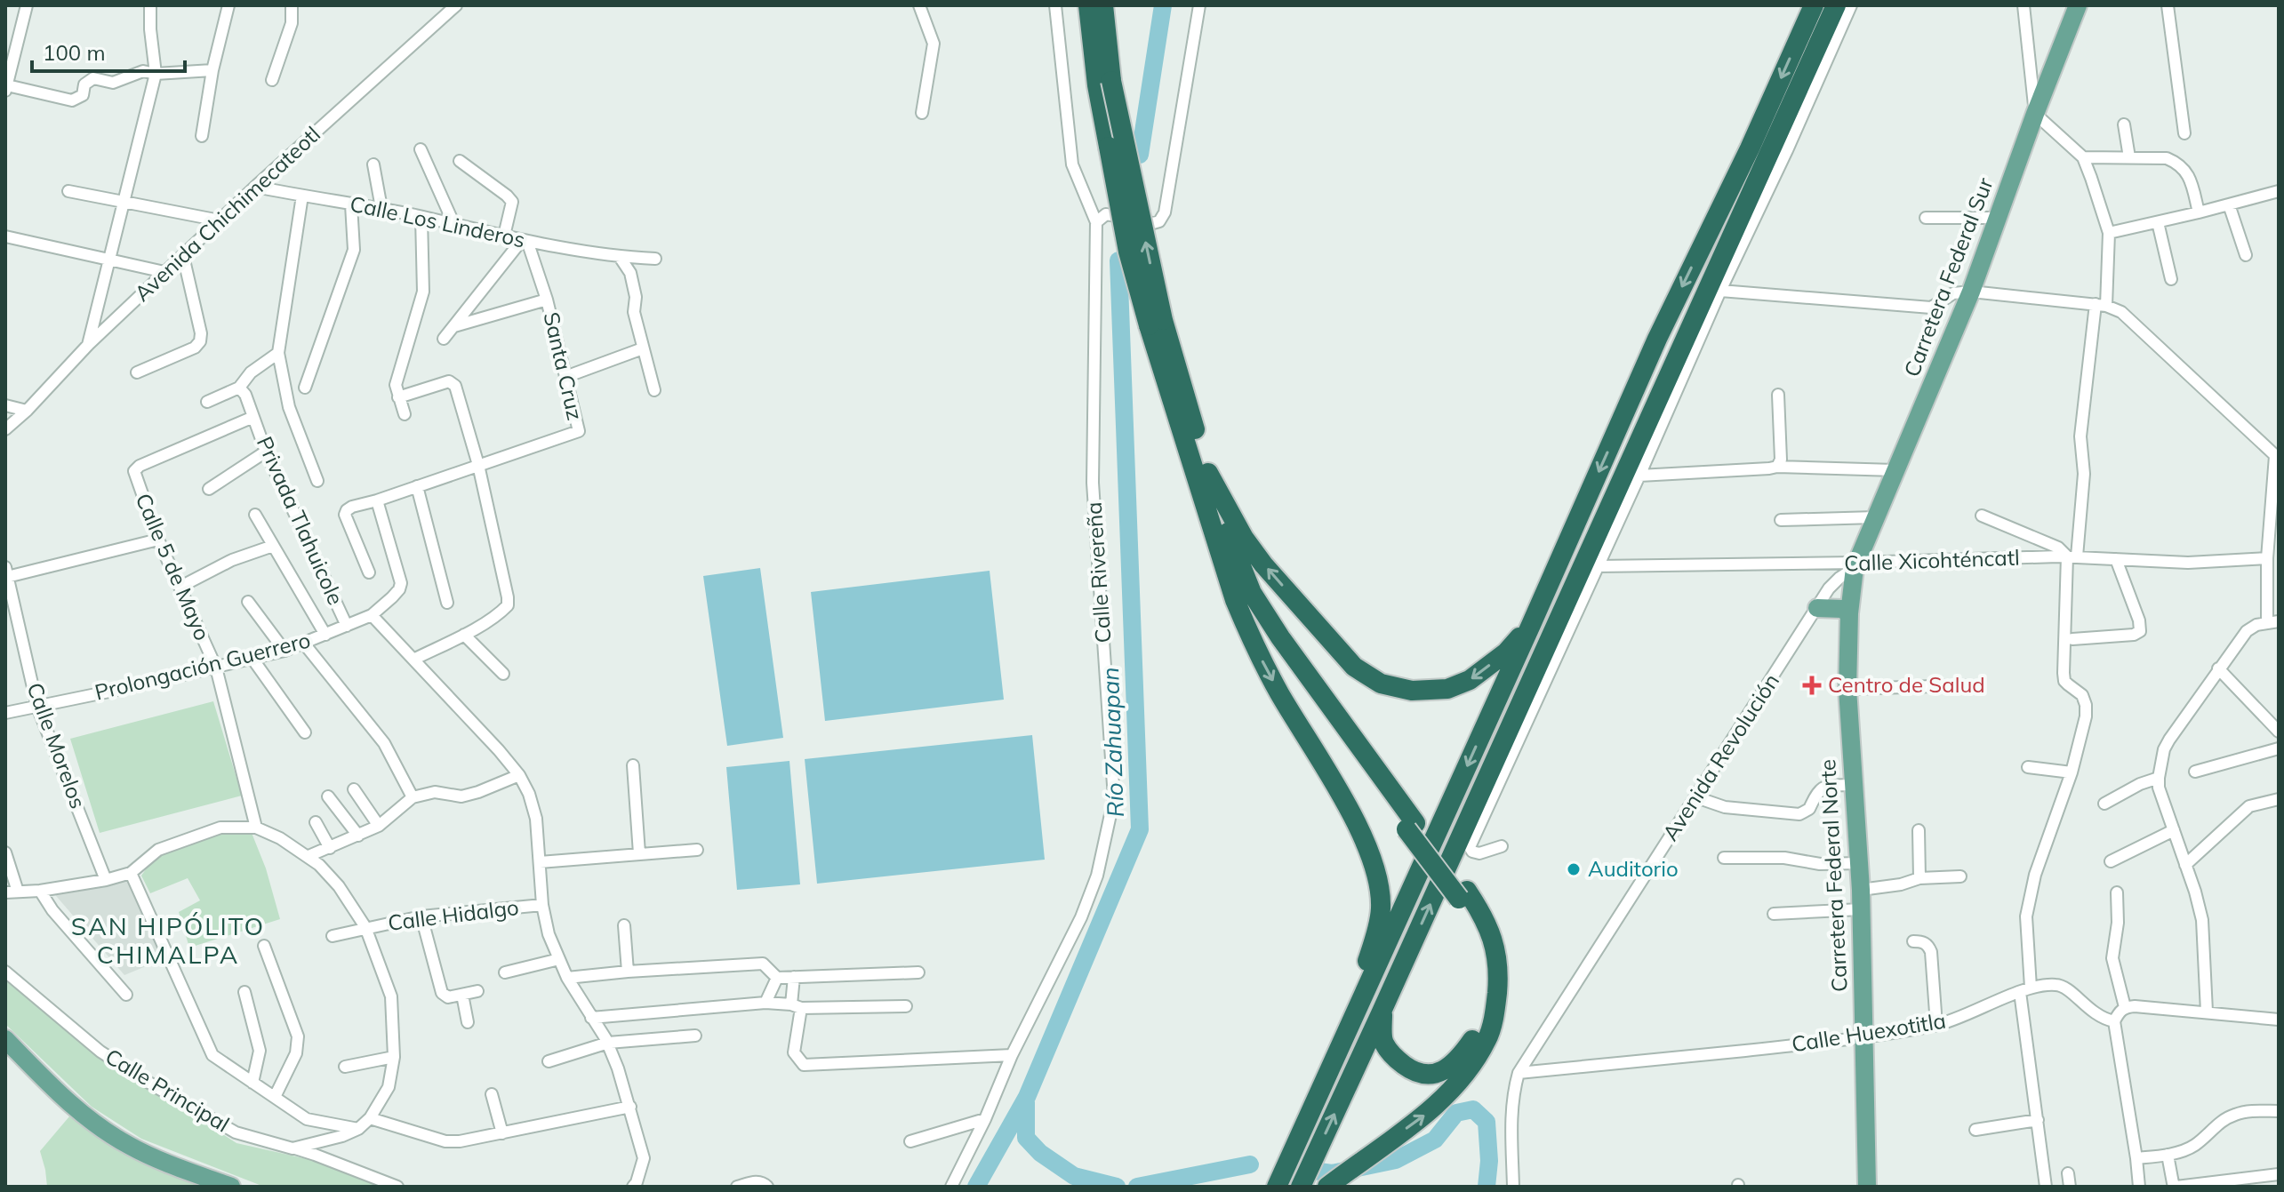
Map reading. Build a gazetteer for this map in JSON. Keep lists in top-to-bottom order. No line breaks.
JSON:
{"streets":{"main road":["Carretera Federal Sur","Carretera Federal Norte"],"street":["Avenida Chichimecateotl","Calle Los Linderos","Santa Cruz","Privada Tlahuicole","Calle Xicohténcatl","Calle 5 de Mayo","Calle Rivereña","Prolongación Guerrero","Calle Morelos","Avenida Revolución","Calle Hidalgo","Calle Huexotitla","Calle Principal"]},"crossings":[["Avenida Chichimecateotl","Calle Los Linderos"],["Calle Los Linderos","Santa Cruz"],["Carretera Federal Sur","Calle Xicohténcatl"],["Carretera Federal Sur","Avenida Revolución"],["Carretera Federal Sur","Carretera Federal Norte"],["Privada Tlahuicole","Calle 5 de Mayo"],["Privada Tlahuicole","Prolongación Guerrero"],["Calle Xicohténcatl","Avenida Revolución"],["Calle Xicohténcatl","Carretera Federal Norte"],["Calle 5 de Mayo","Prolongación Guerrero"],["Calle 5 de Mayo","Calle Principal"],["Prolongación Guerrero","Calle Morelos"],["Avenida Revolución","Carretera Federal Norte"],["Avenida Revolución","Calle Huexotitla"],["Carretera Federal Norte","Calle Huexotitla"],["Calle Hidalgo","Calle Principal"]],"districts":["SAN HIPÓLITO CHIMALPA"],"water":["Río Zahuapan"],"places":{"health":["Centro de Salud"],"other":["Auditorio"]},"scale_bar":"100 m"}
